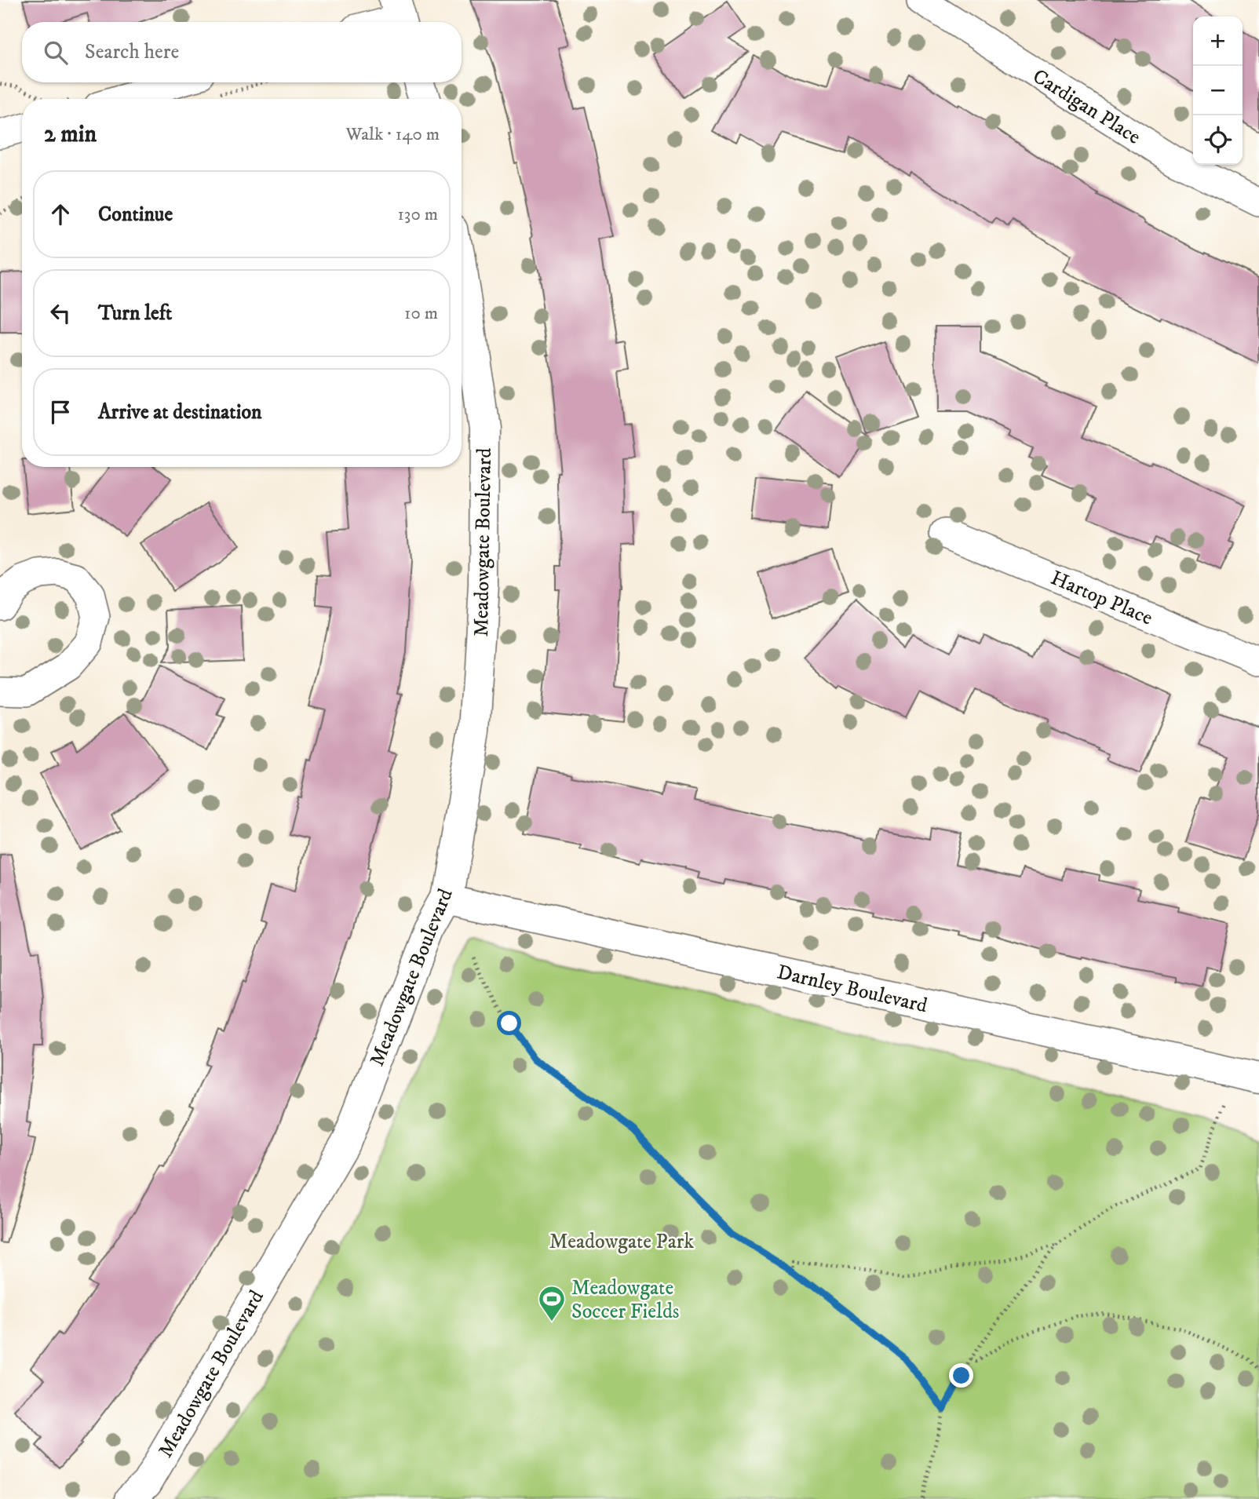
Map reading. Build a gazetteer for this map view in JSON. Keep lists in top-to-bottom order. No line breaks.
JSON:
{"streets":{"street":["Cardigan Place","Meadowgate Boulevard","Hartop Place","Darnley Boulevard"]},"crossings":[["Meadowgate Boulevard","Darnley Boulevard"]],"parks":["Meadowgate Park"],"places":{"sports":["Meadowgate Soccer Fields"]},"page":{"map_buttons":["+","−"],"search":"Search here","heading":["2 min","Walk · 140 m"],"list":[["Continue","130 m"],["Turn left","10 m"],"Arrive at destination"]}}
